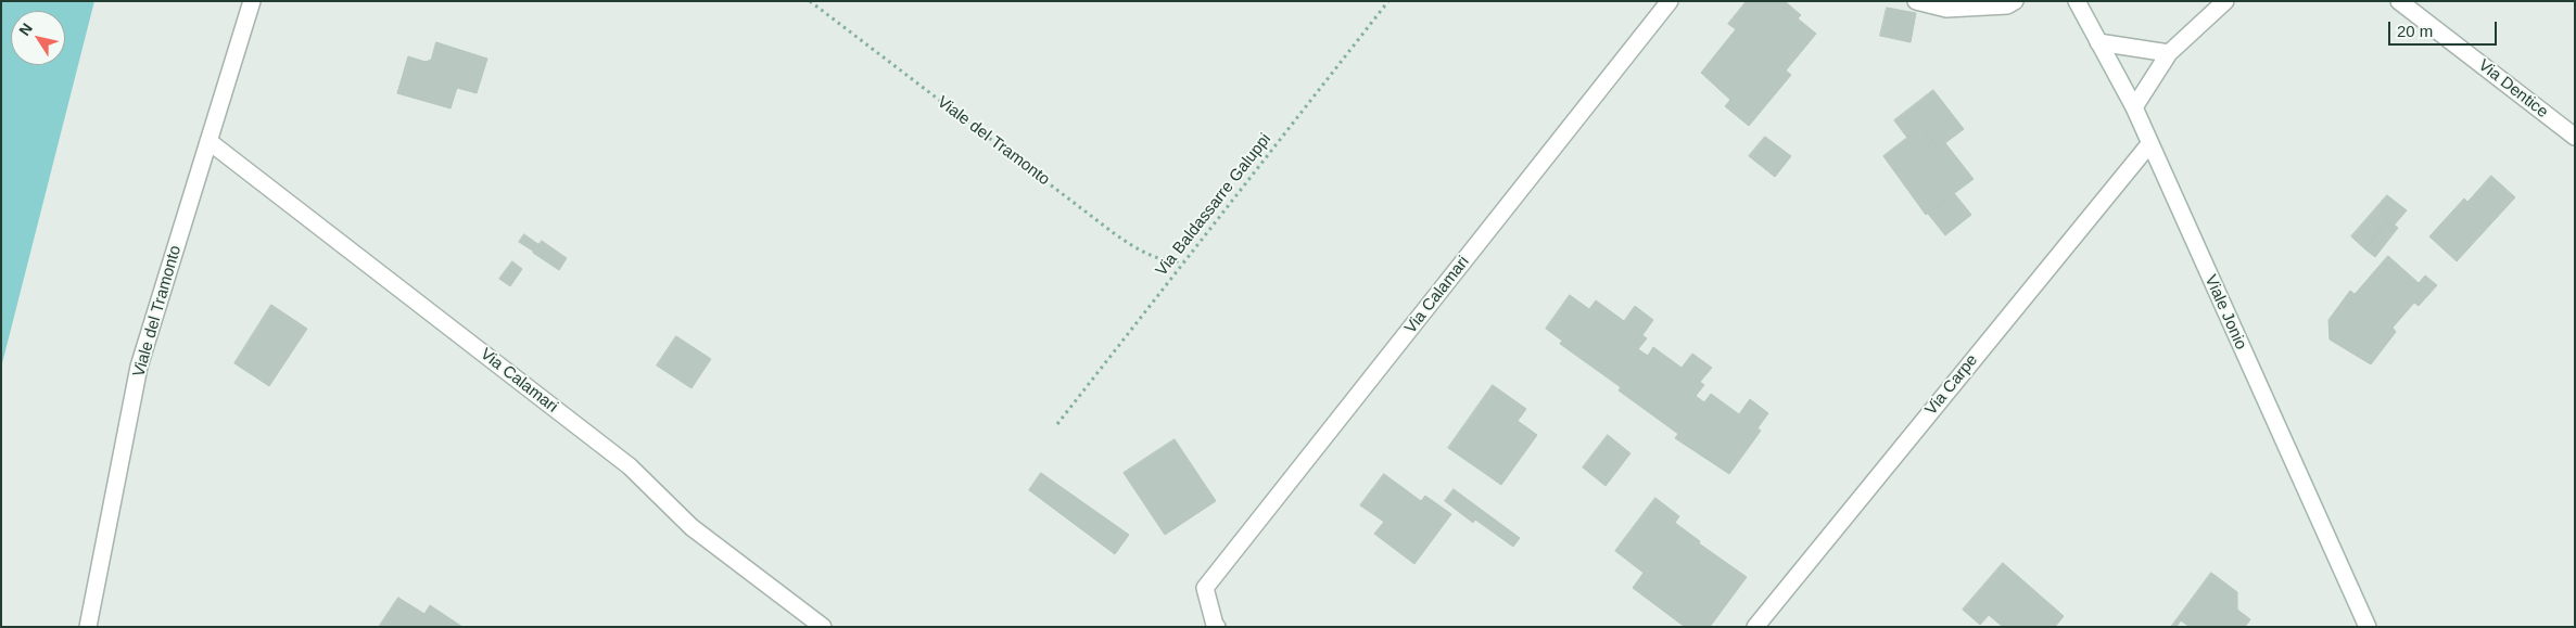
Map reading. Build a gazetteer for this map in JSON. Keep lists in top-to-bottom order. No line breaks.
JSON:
{"streets":{"street":["Via Dentice","Viale del Tramonto","Via Calamari","Viale Jonio","Via Carpe"],"path":["Via Baldassarre Galuppi"]},"crossings":[["Viale del Tramonto","Via Baldassarre Galuppi"],["Viale del Tramonto","Via Calamari"],["Viale Jonio","Via Carpe"]],"scale_bar":"20 m","north":"top left"}
